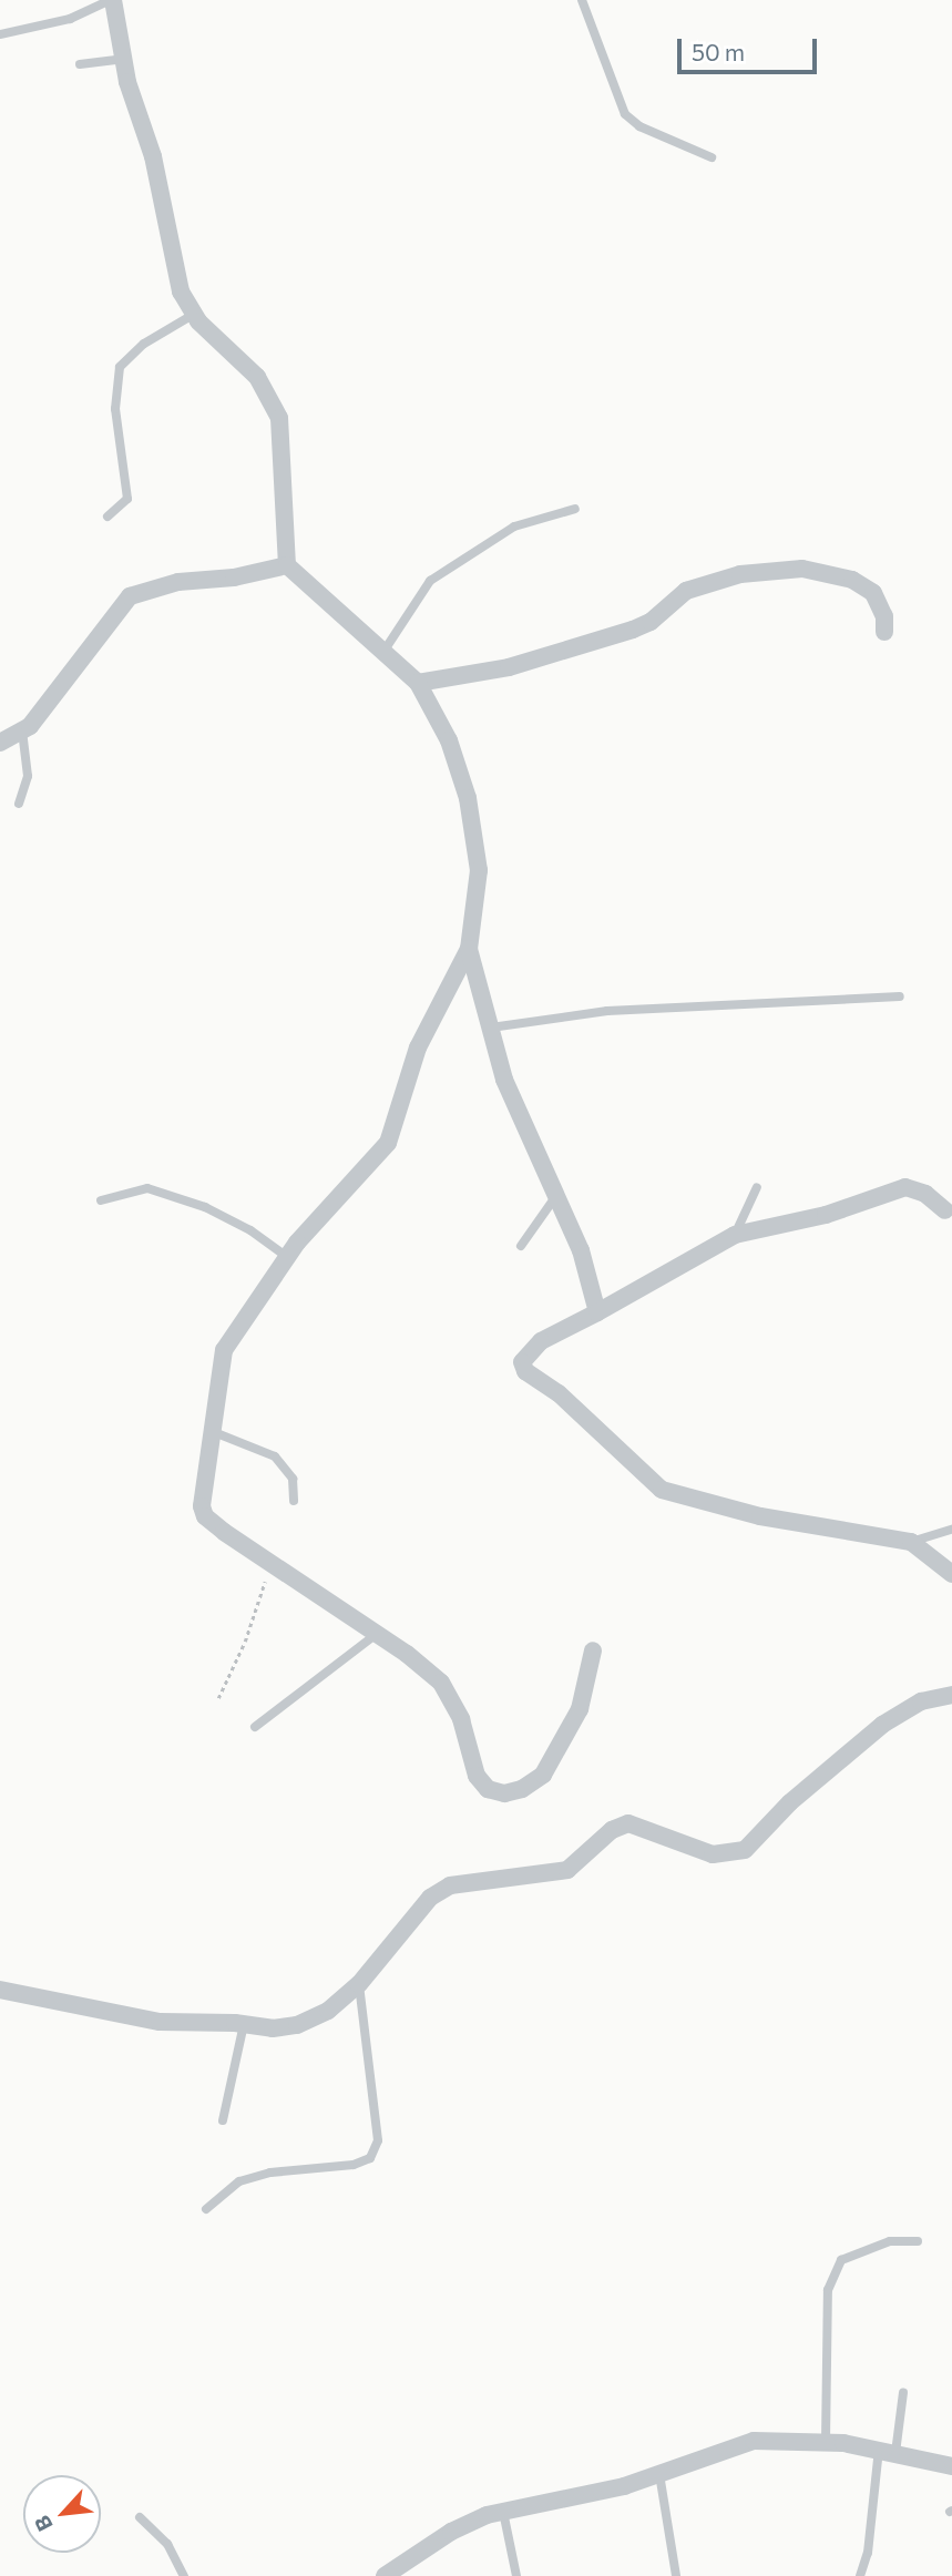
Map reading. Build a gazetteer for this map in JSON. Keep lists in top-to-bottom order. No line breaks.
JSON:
{"scale_bar":"50 m","north":"bottom left"}
